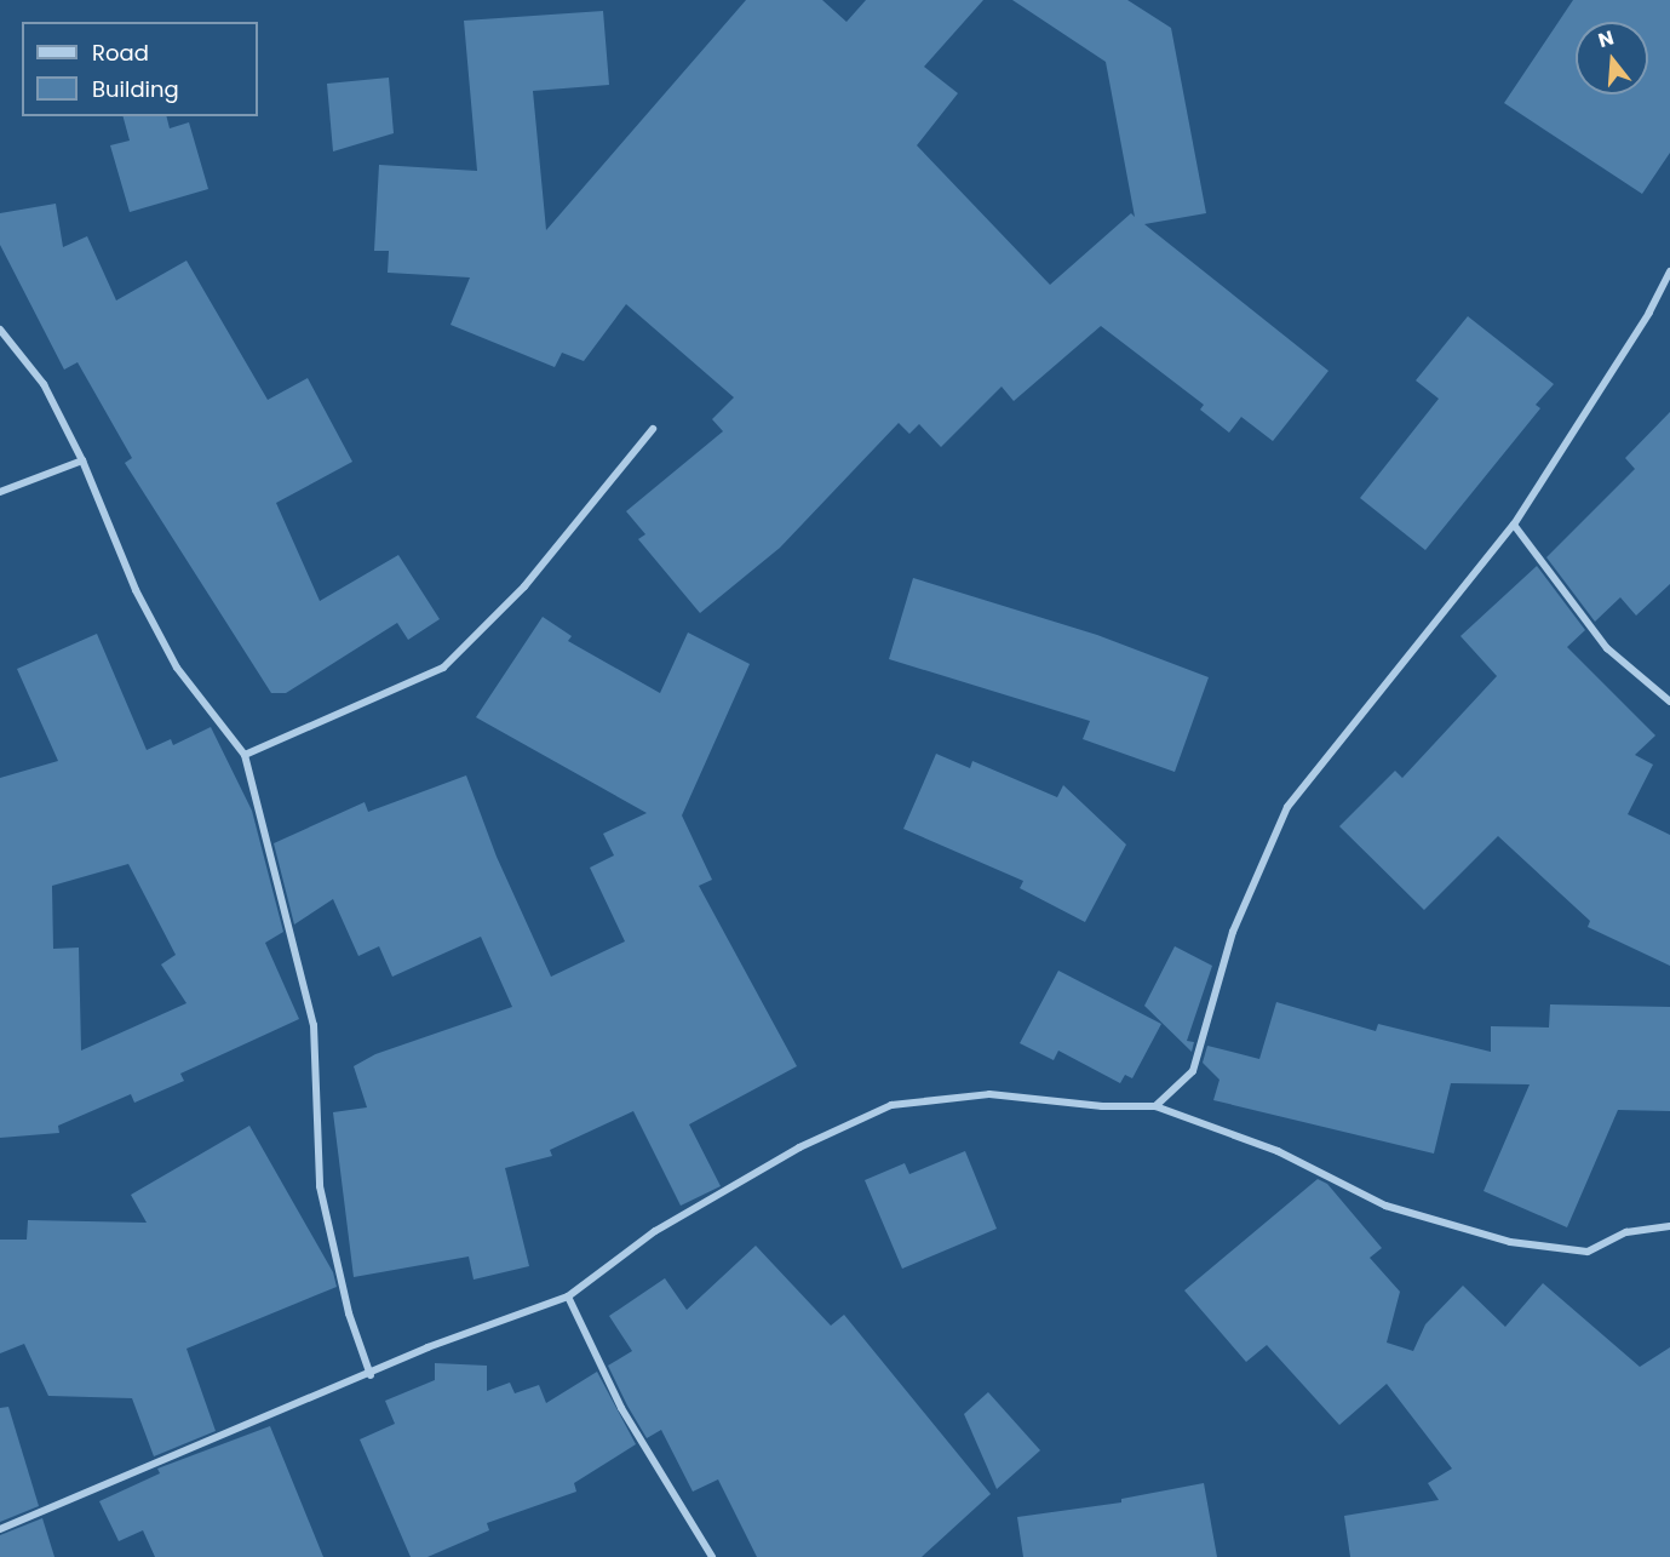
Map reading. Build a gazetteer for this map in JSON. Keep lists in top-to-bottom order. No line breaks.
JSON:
{"legend":["Road","Building"],"north":"top"}
